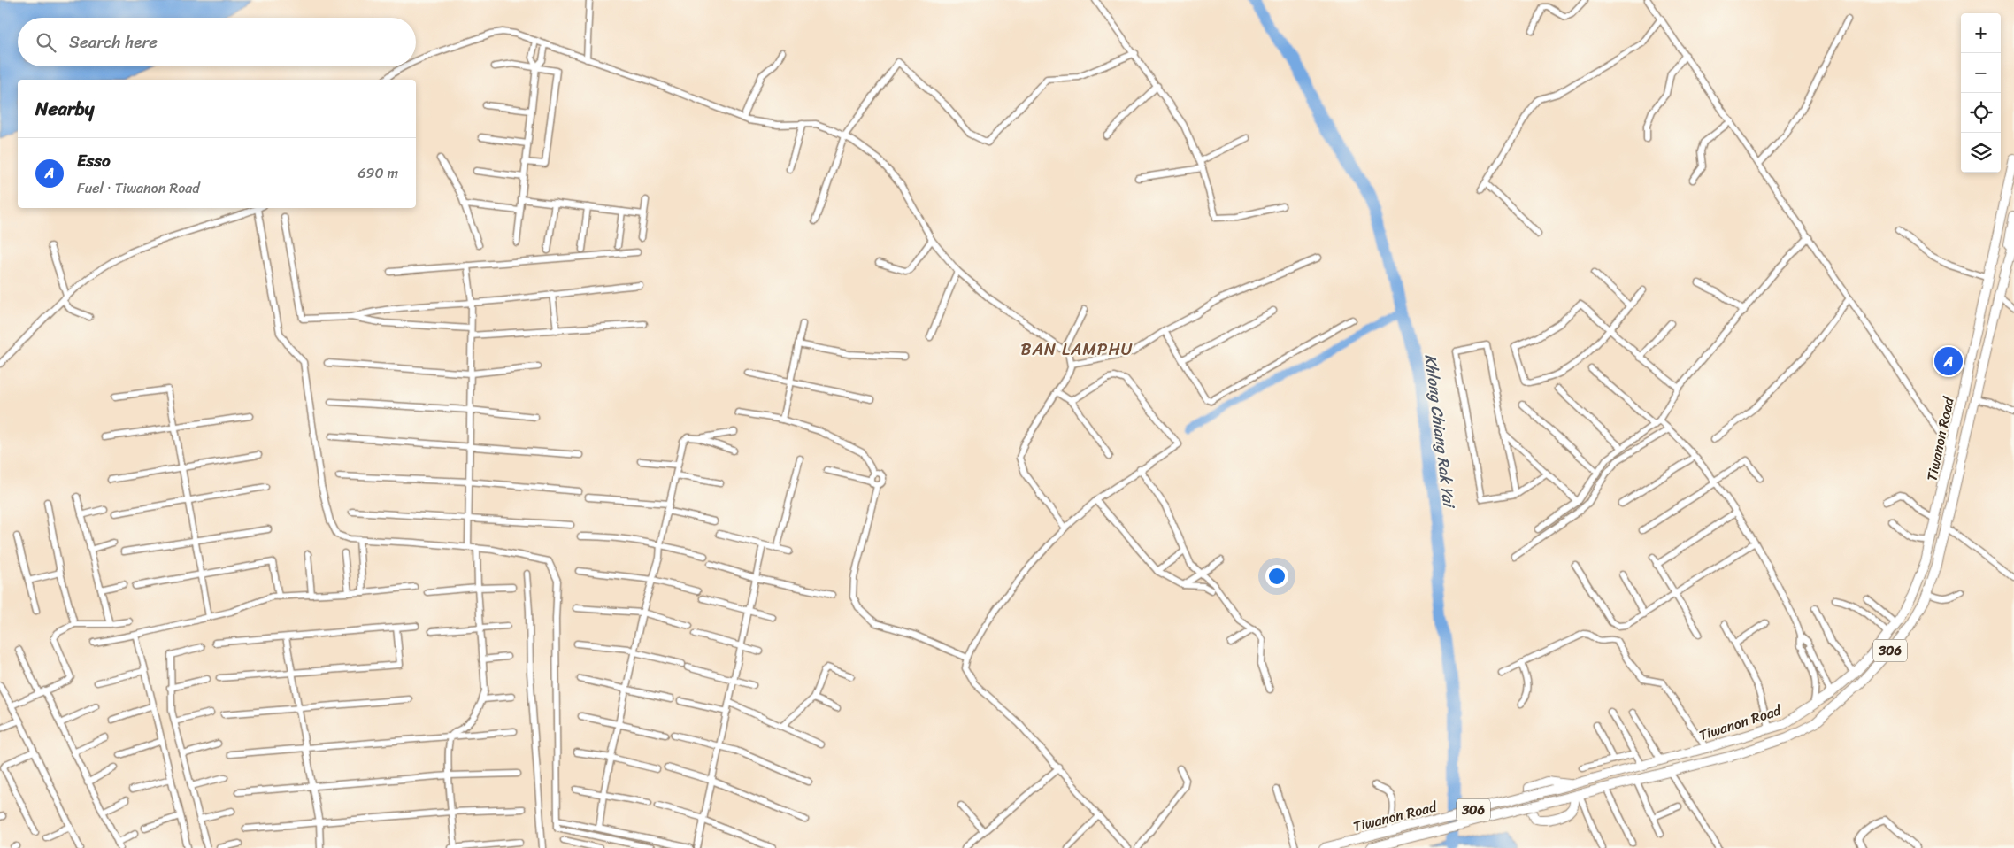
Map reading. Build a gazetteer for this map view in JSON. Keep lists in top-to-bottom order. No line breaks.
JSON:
{"streets":{"main road":["Tiwanon Road","306"]},"crossings":[["Tiwanon Road","306"]],"districts":["BAN LAMPHU"],"water":["Khlong Chiang Rak Yai"],"page":{"map_buttons":["+","−"],"search":"Search here","heading":"Nearby","list":[{"mark":"A","name":"Esso","note":"Fuel · Tiwanon Road","value":"690 m"}],"pins":"A"}}
